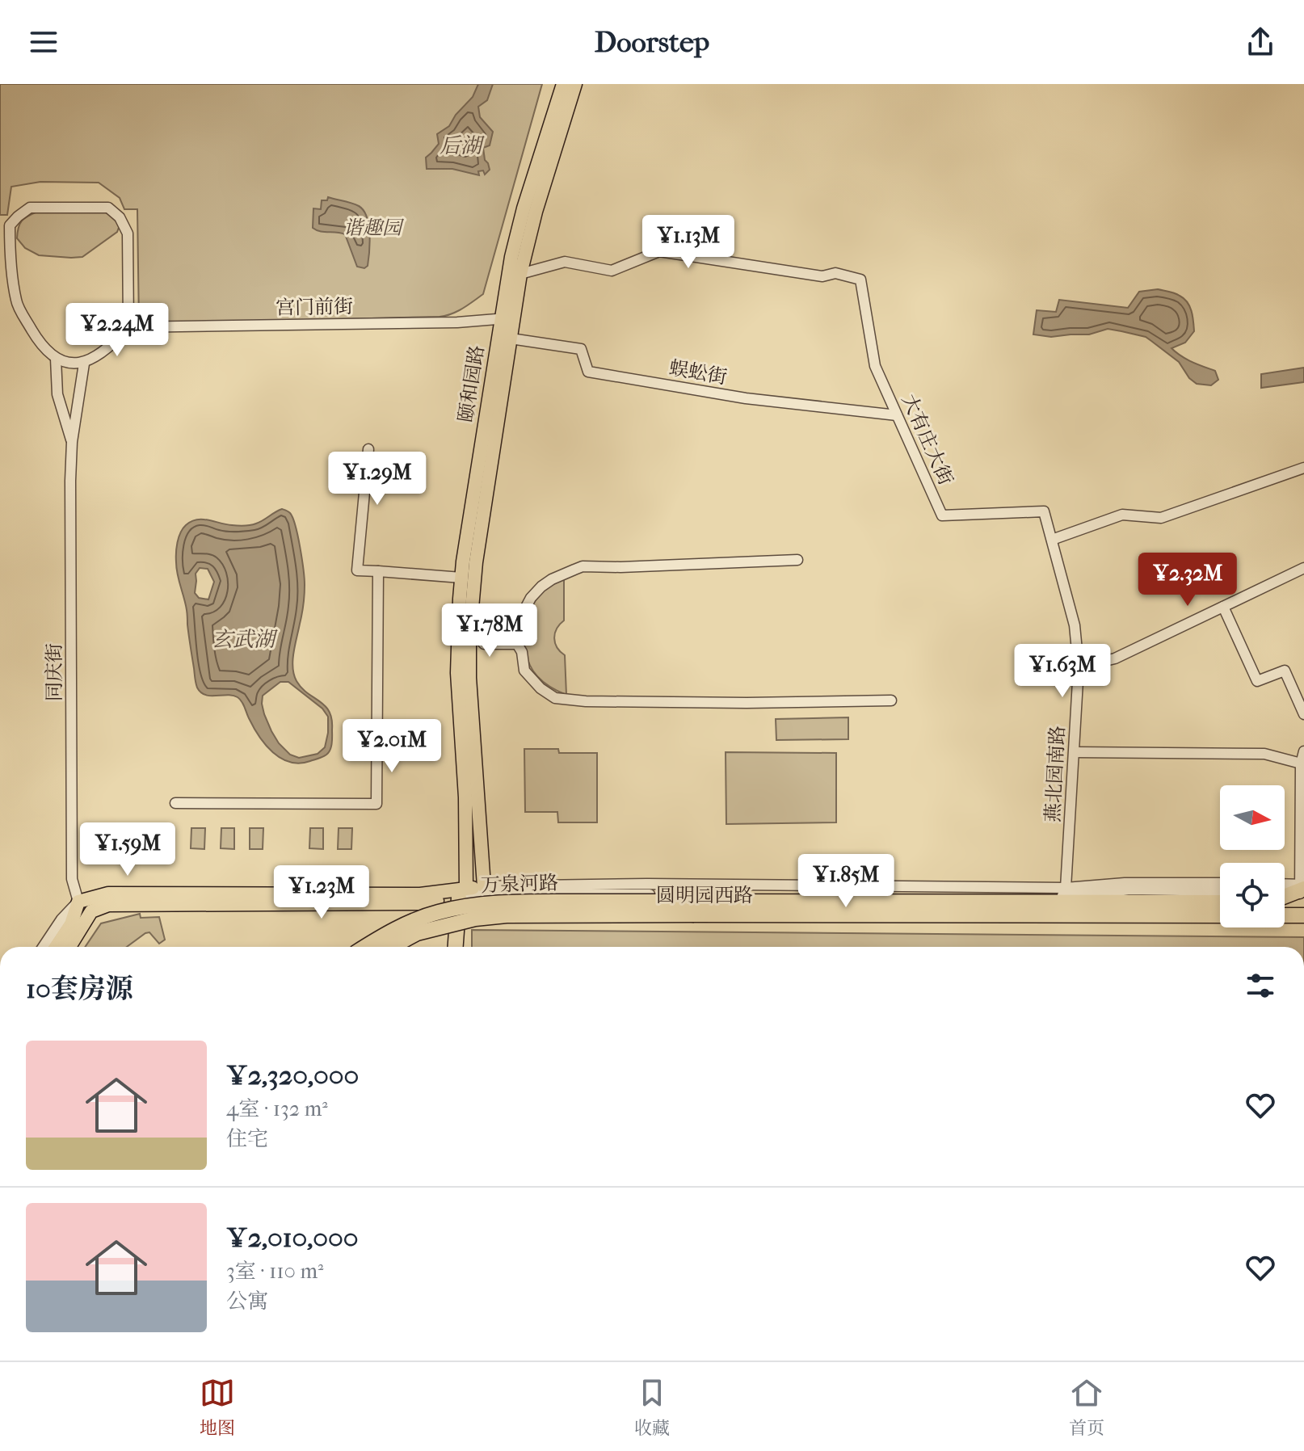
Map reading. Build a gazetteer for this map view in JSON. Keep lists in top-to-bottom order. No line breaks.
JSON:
{"streets":{"highway":["万泉河路","圆明园西路"],"main road":["颐和园路"],"street":["宫门前街","蜈蚣街","大有庄大街","同庆街","燕北园南路"]},"crossings":[["宫门前街","颐和园路"],["蜈蚣街","颐和园路"],["蜈蚣街","大有庄大街"],["颐和园路","大有庄大街"],["颐和园路","圆明园西路"],["大有庄大街","燕北园南路"],["燕北园南路","圆明园西路"],["万泉河路","圆明园西路"]],"water":["后湖","玄武湖"],"parks":["谐趣园"],"north":"right","page":{"header":"Doorstep","price":["¥1.13M","¥2.24M","¥1.29M","¥2.32M","¥1.78M","¥1.63M","¥2.01M","¥1.59M","¥1.85M","¥1.23M"],"heading":"10套房源","list":[{"name":"¥2,320,000","note":"4室 · 132 m² · 住宅"},{"name":"¥2,010,000","note":"3室 · 110 m² · 公寓"}],"tabs":["地图","收藏","首页"]}}
